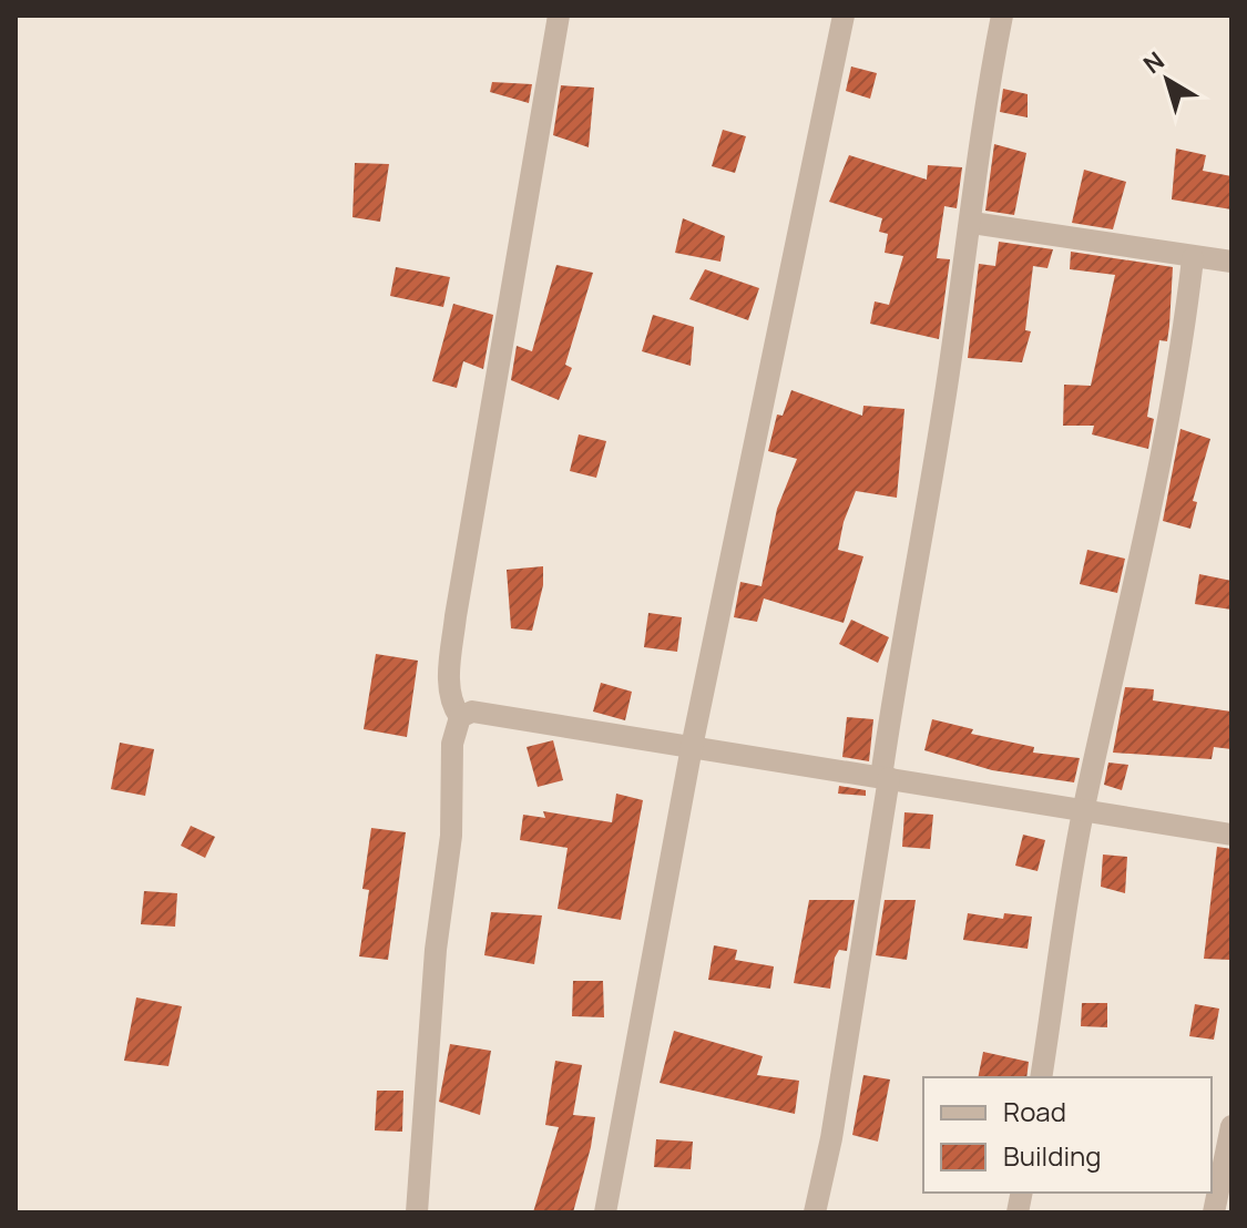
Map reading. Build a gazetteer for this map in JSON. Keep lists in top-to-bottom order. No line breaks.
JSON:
{"legend":["Road","Building"],"north":"top left"}
